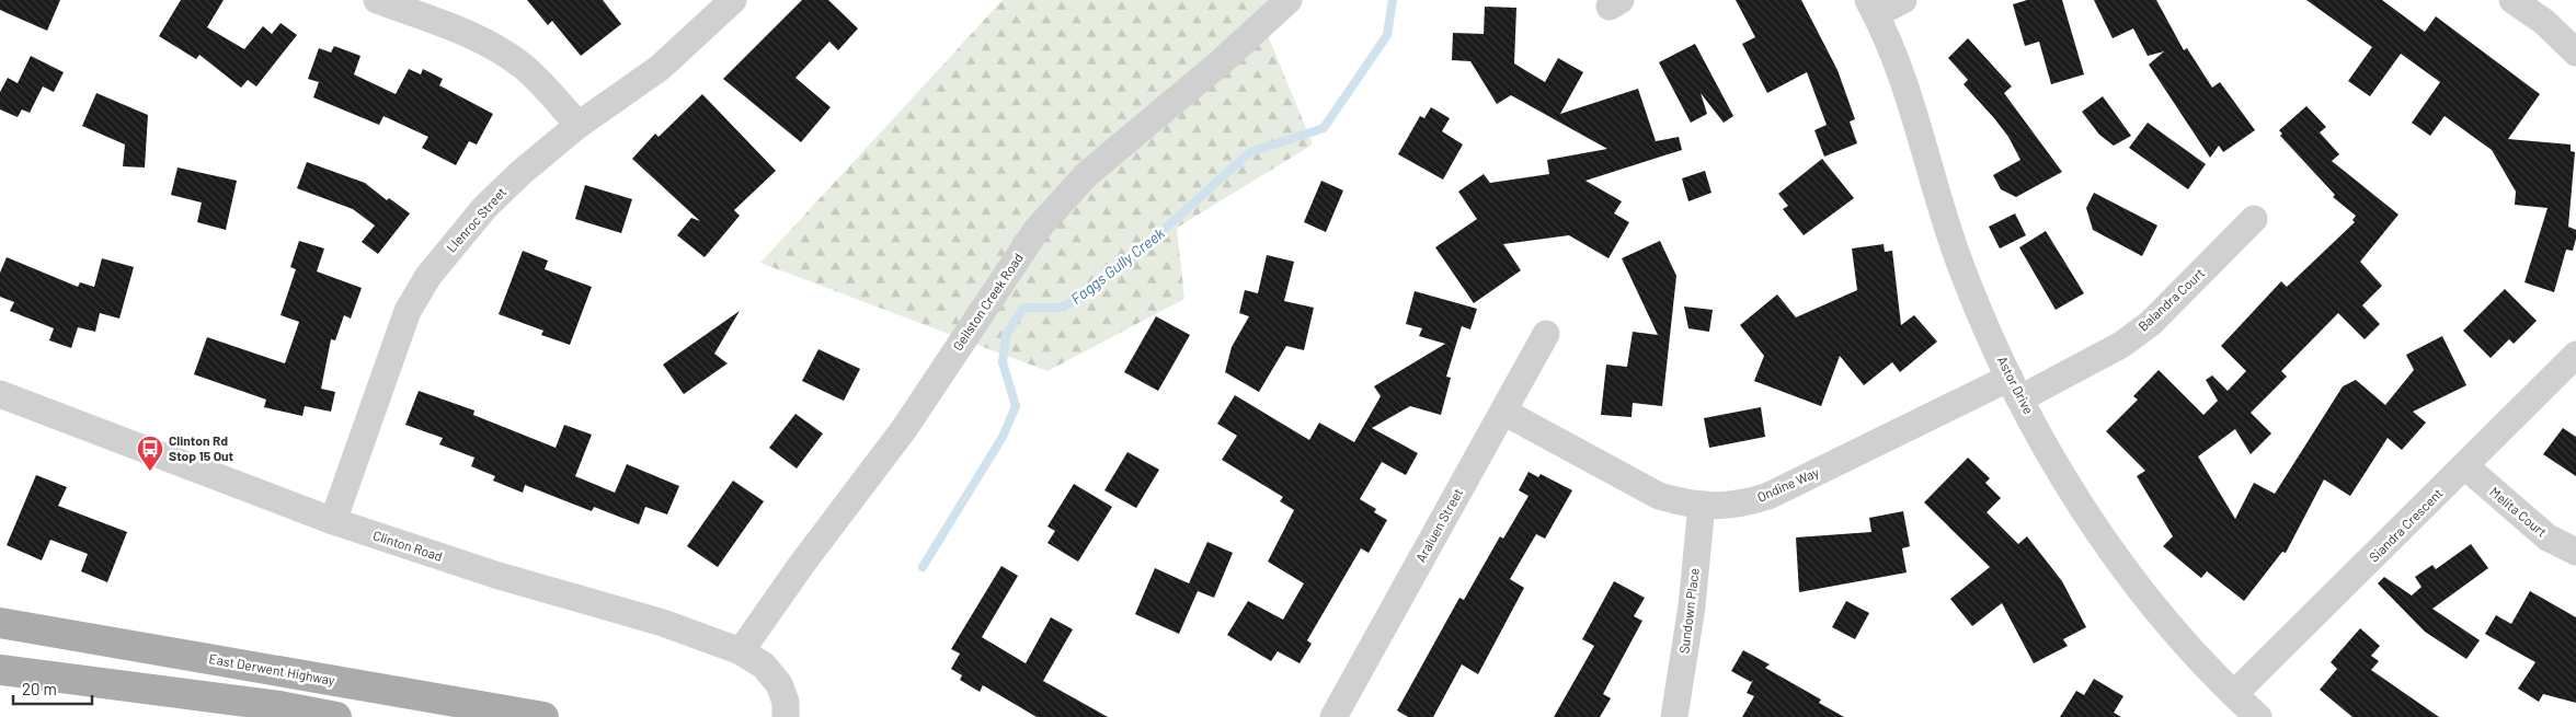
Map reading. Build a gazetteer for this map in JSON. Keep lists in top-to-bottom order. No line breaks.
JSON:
{"streets":{"main road":["East Derwent Highway"],"street":["Llenroc Street","Balandra Court","Geilston Creek Road","Astor Drive","Ondine Way","Melita Court","Araluen Street","Siandra Crescent","Clinton Road","Sundown Place"]},"crossings":[["Llenroc Street","Clinton Road"],["Balandra Court","Astor Drive"],["Balandra Court","Ondine Way"],["Geilston Creek Road","Clinton Road"],["Astor Drive","Ondine Way"],["Astor Drive","Siandra Crescent"],["Ondine Way","Araluen Street"],["Ondine Way","Sundown Place"],["Melita Court","Siandra Crescent"]],"water":["Faggs Gully Creek"],"places":{"bus stop":["Clinton Rd Stop 15 Out"]},"scale_bar":"20 m"}
